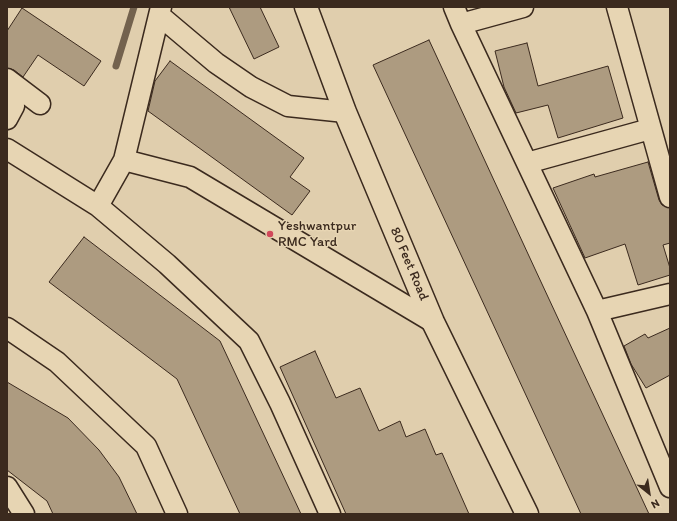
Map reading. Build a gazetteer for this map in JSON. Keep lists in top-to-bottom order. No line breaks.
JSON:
{"streets":{"street":["80 Feet Road"]},"places":["Yeshwantpur RMC Yard"],"north":"bottom right"}
